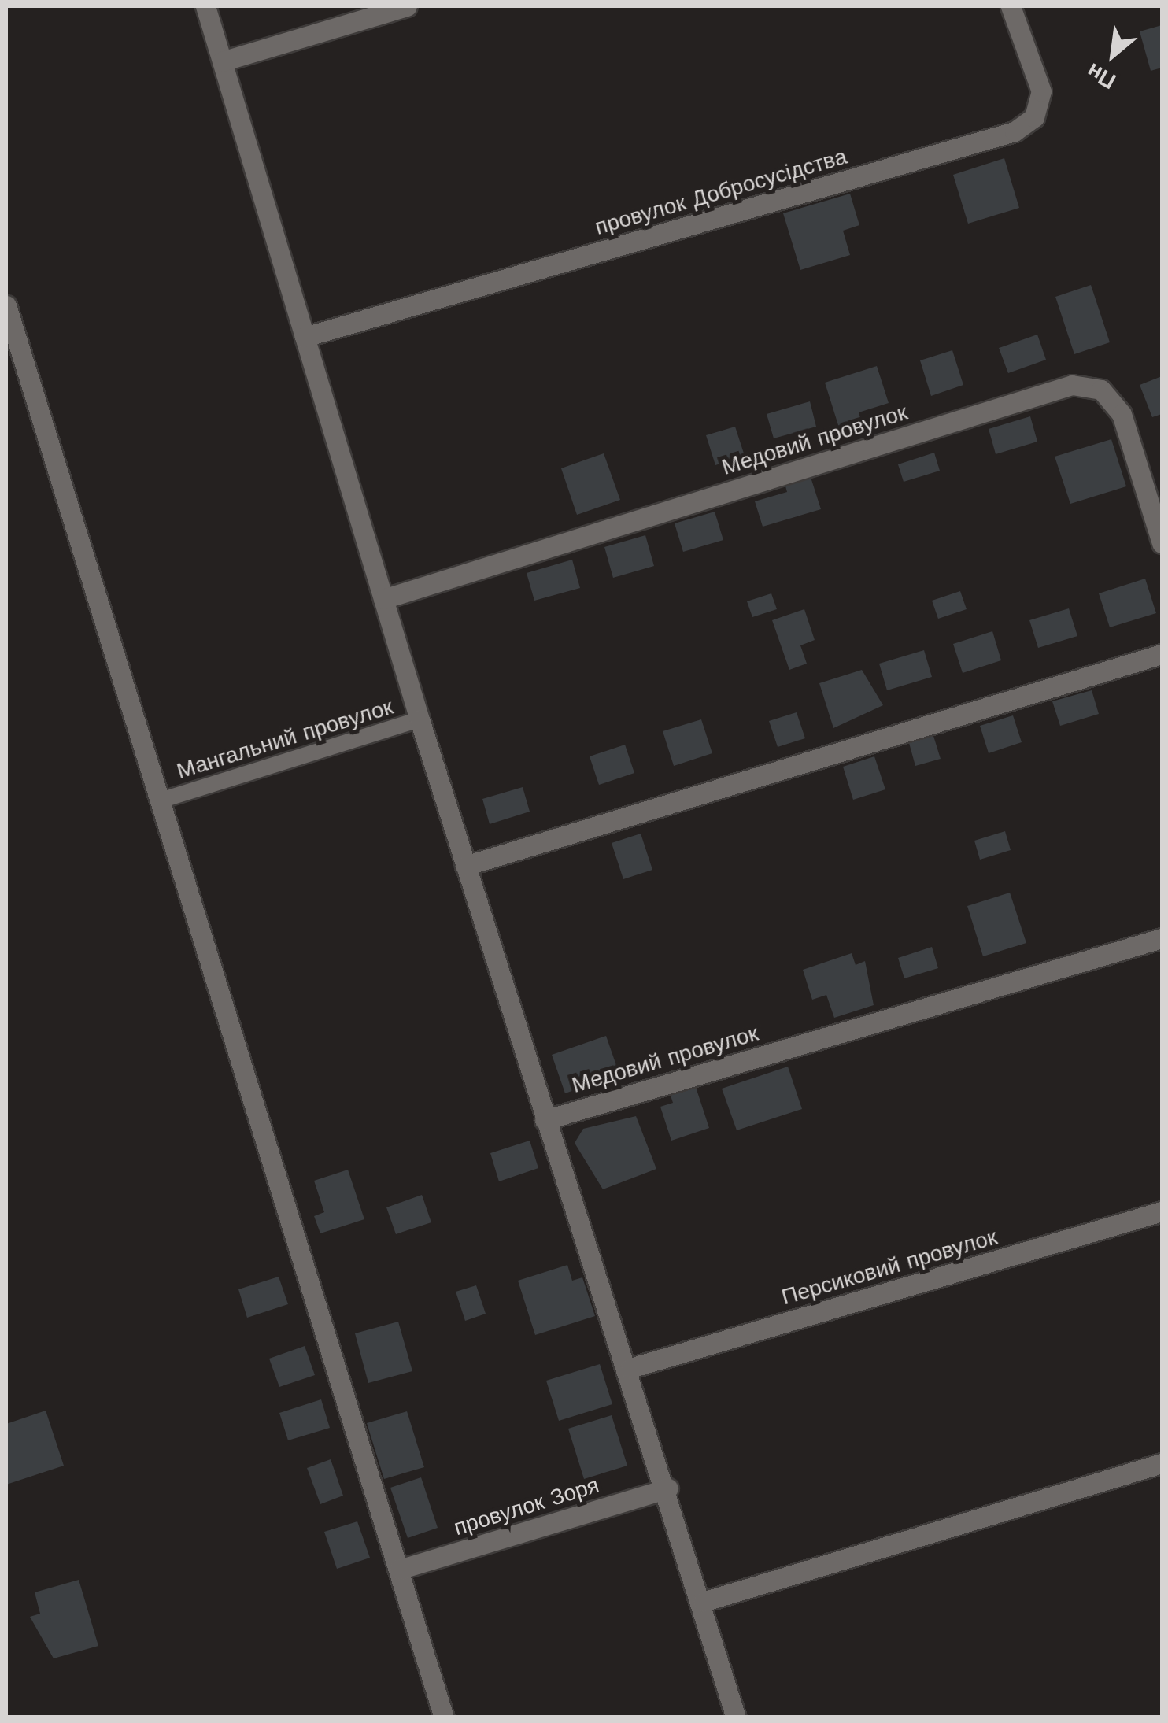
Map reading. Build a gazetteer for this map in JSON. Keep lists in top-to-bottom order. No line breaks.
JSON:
{"streets":{"street":["провулок Добросусідства","Медовий провулок","Персиковий провулок","провулок Зоря"],"lane":["Мангальний провулок"]},"north":"bottom left"}
